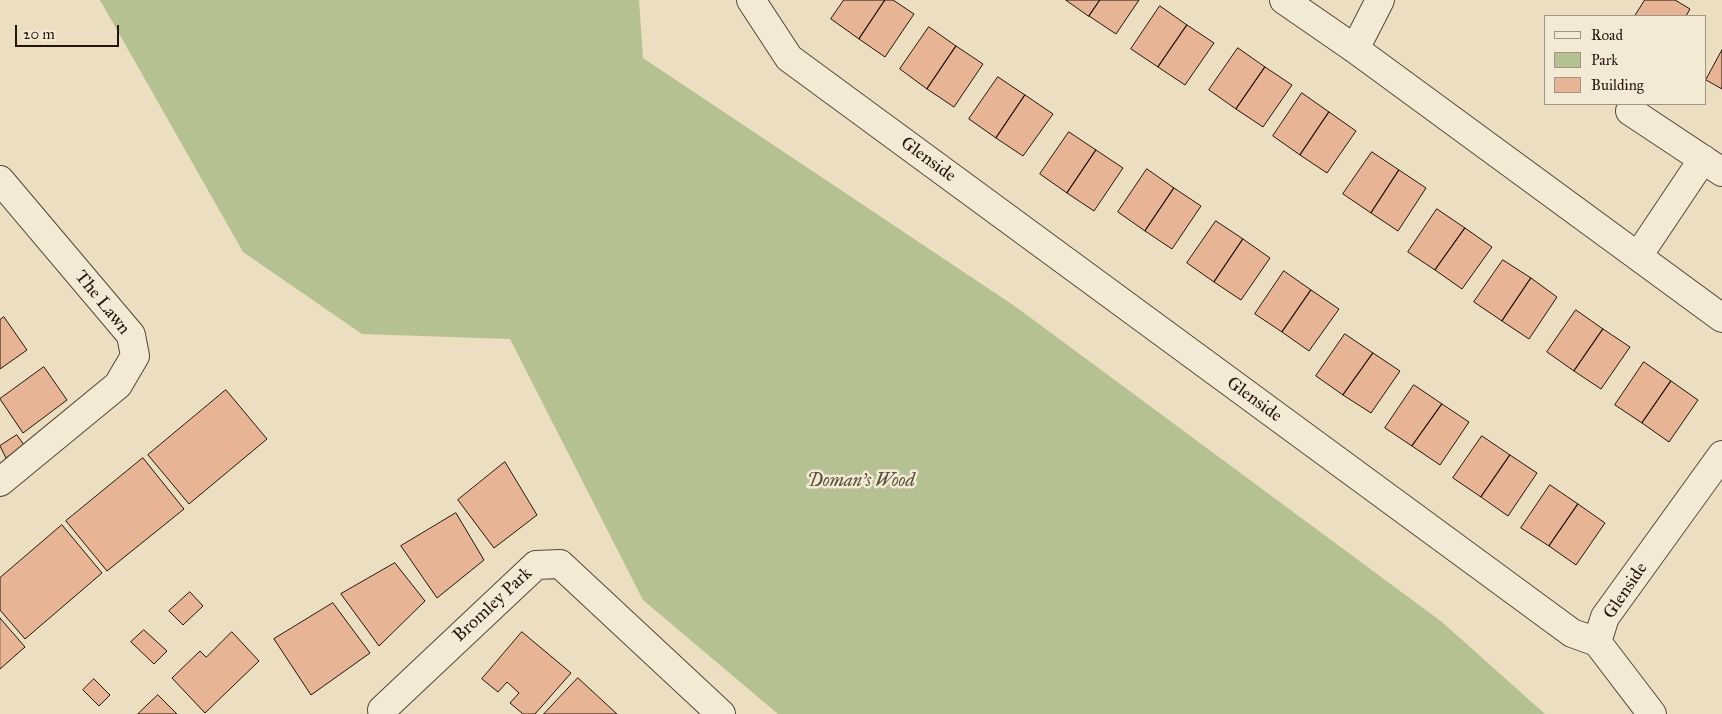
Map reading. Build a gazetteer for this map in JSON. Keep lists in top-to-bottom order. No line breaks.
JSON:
{"streets":{"street":["Glenside","The Lawn","Bromley Park"]},"parks":["Doman's Wood"],"legend":["Road","Park","Building"],"scale_bar":"20 m"}
